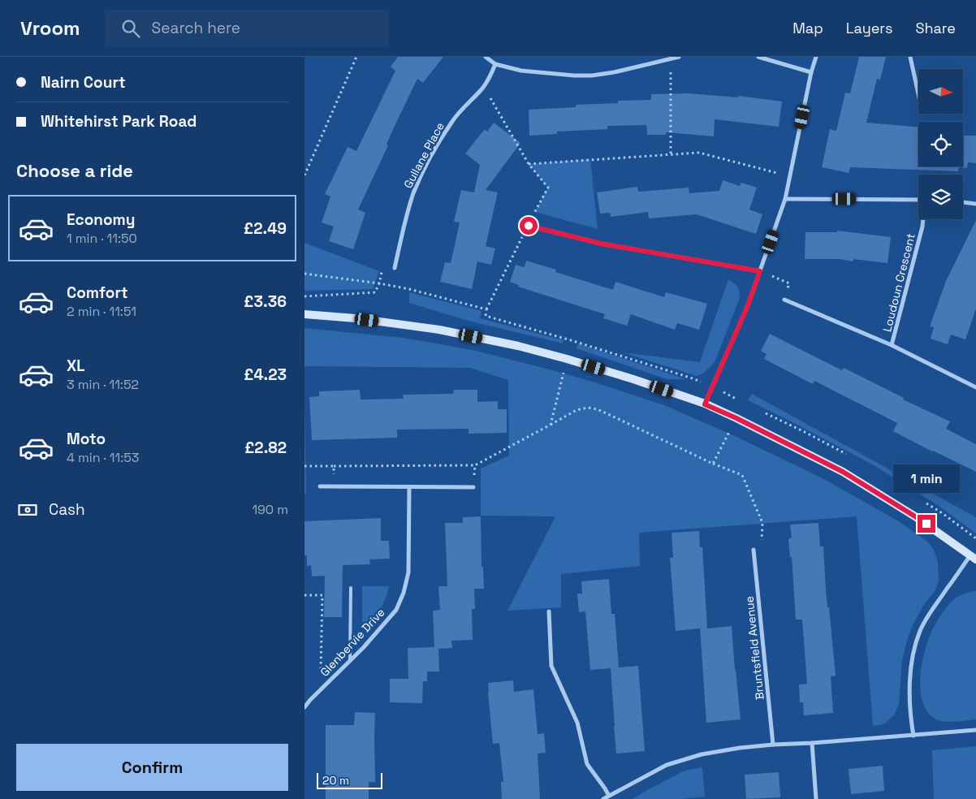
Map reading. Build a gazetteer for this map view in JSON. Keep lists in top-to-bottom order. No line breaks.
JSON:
{"streets":{"street":["Gullane Place","Loudoun Crescent","Glenbervie Drive","Bruntsfield Avenue"]},"scale_bar":"20 m","north":"right","page":{"header":"Vroom","search":"Search here","nav":["Map","Layers","Share"],"banner":["Nairn Court","Whitehirst Park Road"],"heading":"Choose a ride","list":[{"name":"Economy","note":"1 min · 11:50","value":"£2.49"},{"name":"Comfort","note":"2 min · 11:51","value":"£3.36"},{"name":"XL","note":"3 min · 11:52","value":"£4.23"},{"name":"Moto","note":"4 min · 11:53","value":"£2.82"}],"bubble":"1 min","pay":["Cash","190 m"],"buttons":"Confirm","scale":"20 m"}}
